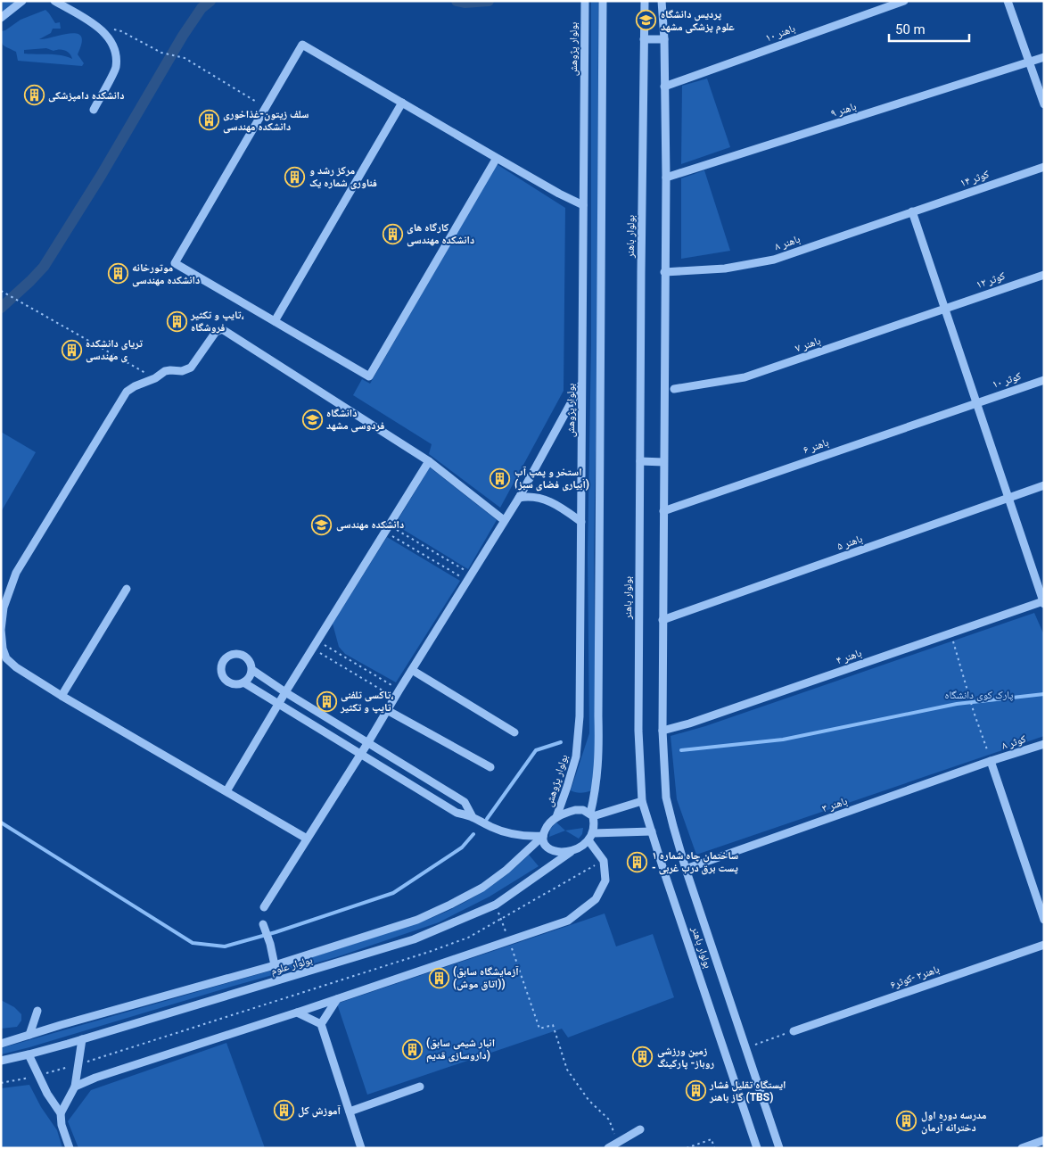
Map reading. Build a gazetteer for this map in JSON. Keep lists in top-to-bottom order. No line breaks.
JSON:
{"streets":{"street":["باهنر ۱۰","بولوار پژوهش","باهنر ۹","کوثر ۱۴","بولوار باهنر","باهنر ۸","کوثر ۱۲","باهنر ۷","کوثر ۱۰","باهنر ۶","باهنر ۵","باهنر ۴","کوثر ۸","باهنر ۳","بولوار علوم","باهنر۲ -کوثر۶"]},"crossings":[["باهنر ۱۰","بولوار باهنر"],["بولوار پژوهش","بولوار علوم"],["باهنر ۹","بولوار باهنر"],["کوثر ۱۴","باهنر ۸"],["بولوار باهنر","باهنر ۸"],["بولوار باهنر","باهنر ۶"],["بولوار باهنر","باهنر ۵"],["بولوار باهنر","باهنر ۴"],["بولوار باهنر","باهنر ۳"],["کوثر ۱۲","باهنر ۷"],["کوثر ۱۰","باهنر ۶"],["کوثر ۸","باهنر ۳"]],"parks":["پارک کوی دانشگاه"],"places":{"school or university":["پردیس دانشگاه علوم پزشکی مشهد","دانشگاه فردوسی مشهد","دانشکده مهندسی"],"building":["دانشکده دامپزشکی","سلف زیتون-غذاخوری دانشکده مهندسی","مرکز رشد و فناوری شماره یک","کارگاه های دانشکده مهندسی","موتورخانه دانشکده مهندسی","تایپ و تکثیر، فروشگاه","تریای دانشکده ی مهندسی","استخر و پمپ آب (آبیاری فضای سبز)","تاکسی تلفنی، تایپ و تکثیر","ساختمان چاه شماره ۱ - پست برق درب غربی","(آزمایشگاه سابق (اتاق موش))","(انبار شیمی سابق داروسازی قدیم)","زمین ورزشی روباز- پارکینگ","ایستگاه تقلیل فشار گاز باهنر (TBS)","آموزش کل","مدرسه دوره اول دخترانه آرمان"]},"scale_bar":"50 m"}
